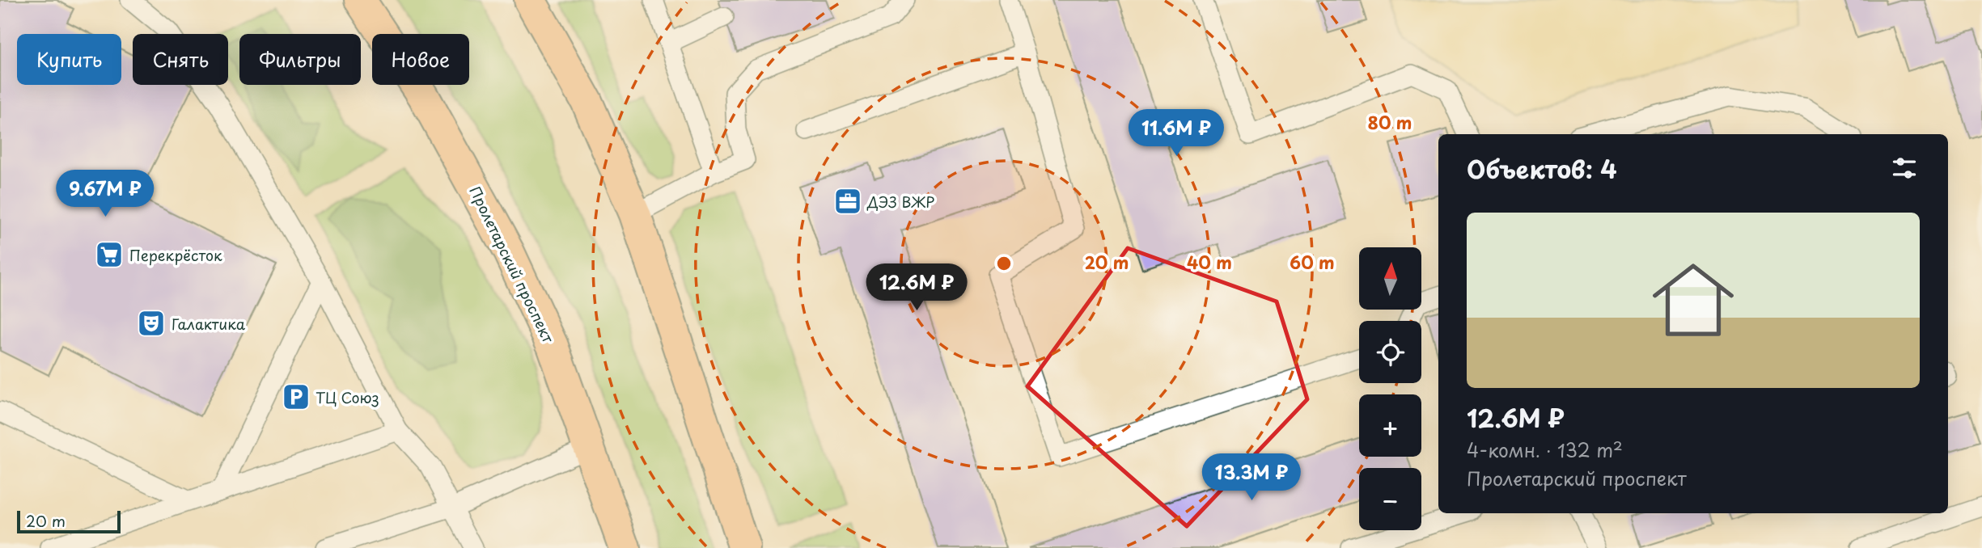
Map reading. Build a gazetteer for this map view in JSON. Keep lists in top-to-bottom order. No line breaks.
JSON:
{"streets":{"main road":["Пролетарский проспект"]},"places":{"office":["ДЭЗ ВЖР"],"supermarket":["Перекрёсток"],"theatre":["Галактика"],"parking":["ТЦ Союз"]},"scale_bar":"20 m","north":"top","page":{"chip":["Купить","Снять","Фильтры","Новое"],"price":["11.6M ₽","9.67M ₽","12.6M ₽","13.3M ₽"],"heading":"Объектов: 4","list":[{"name":"12.6M ₽","note":"4-комн. · 132 m² · Пролетарский проспект"}],"map_buttons":["+","−"],"scale":"20 m"},"rings":["80 m","20 m","40 m","60 m"]}
